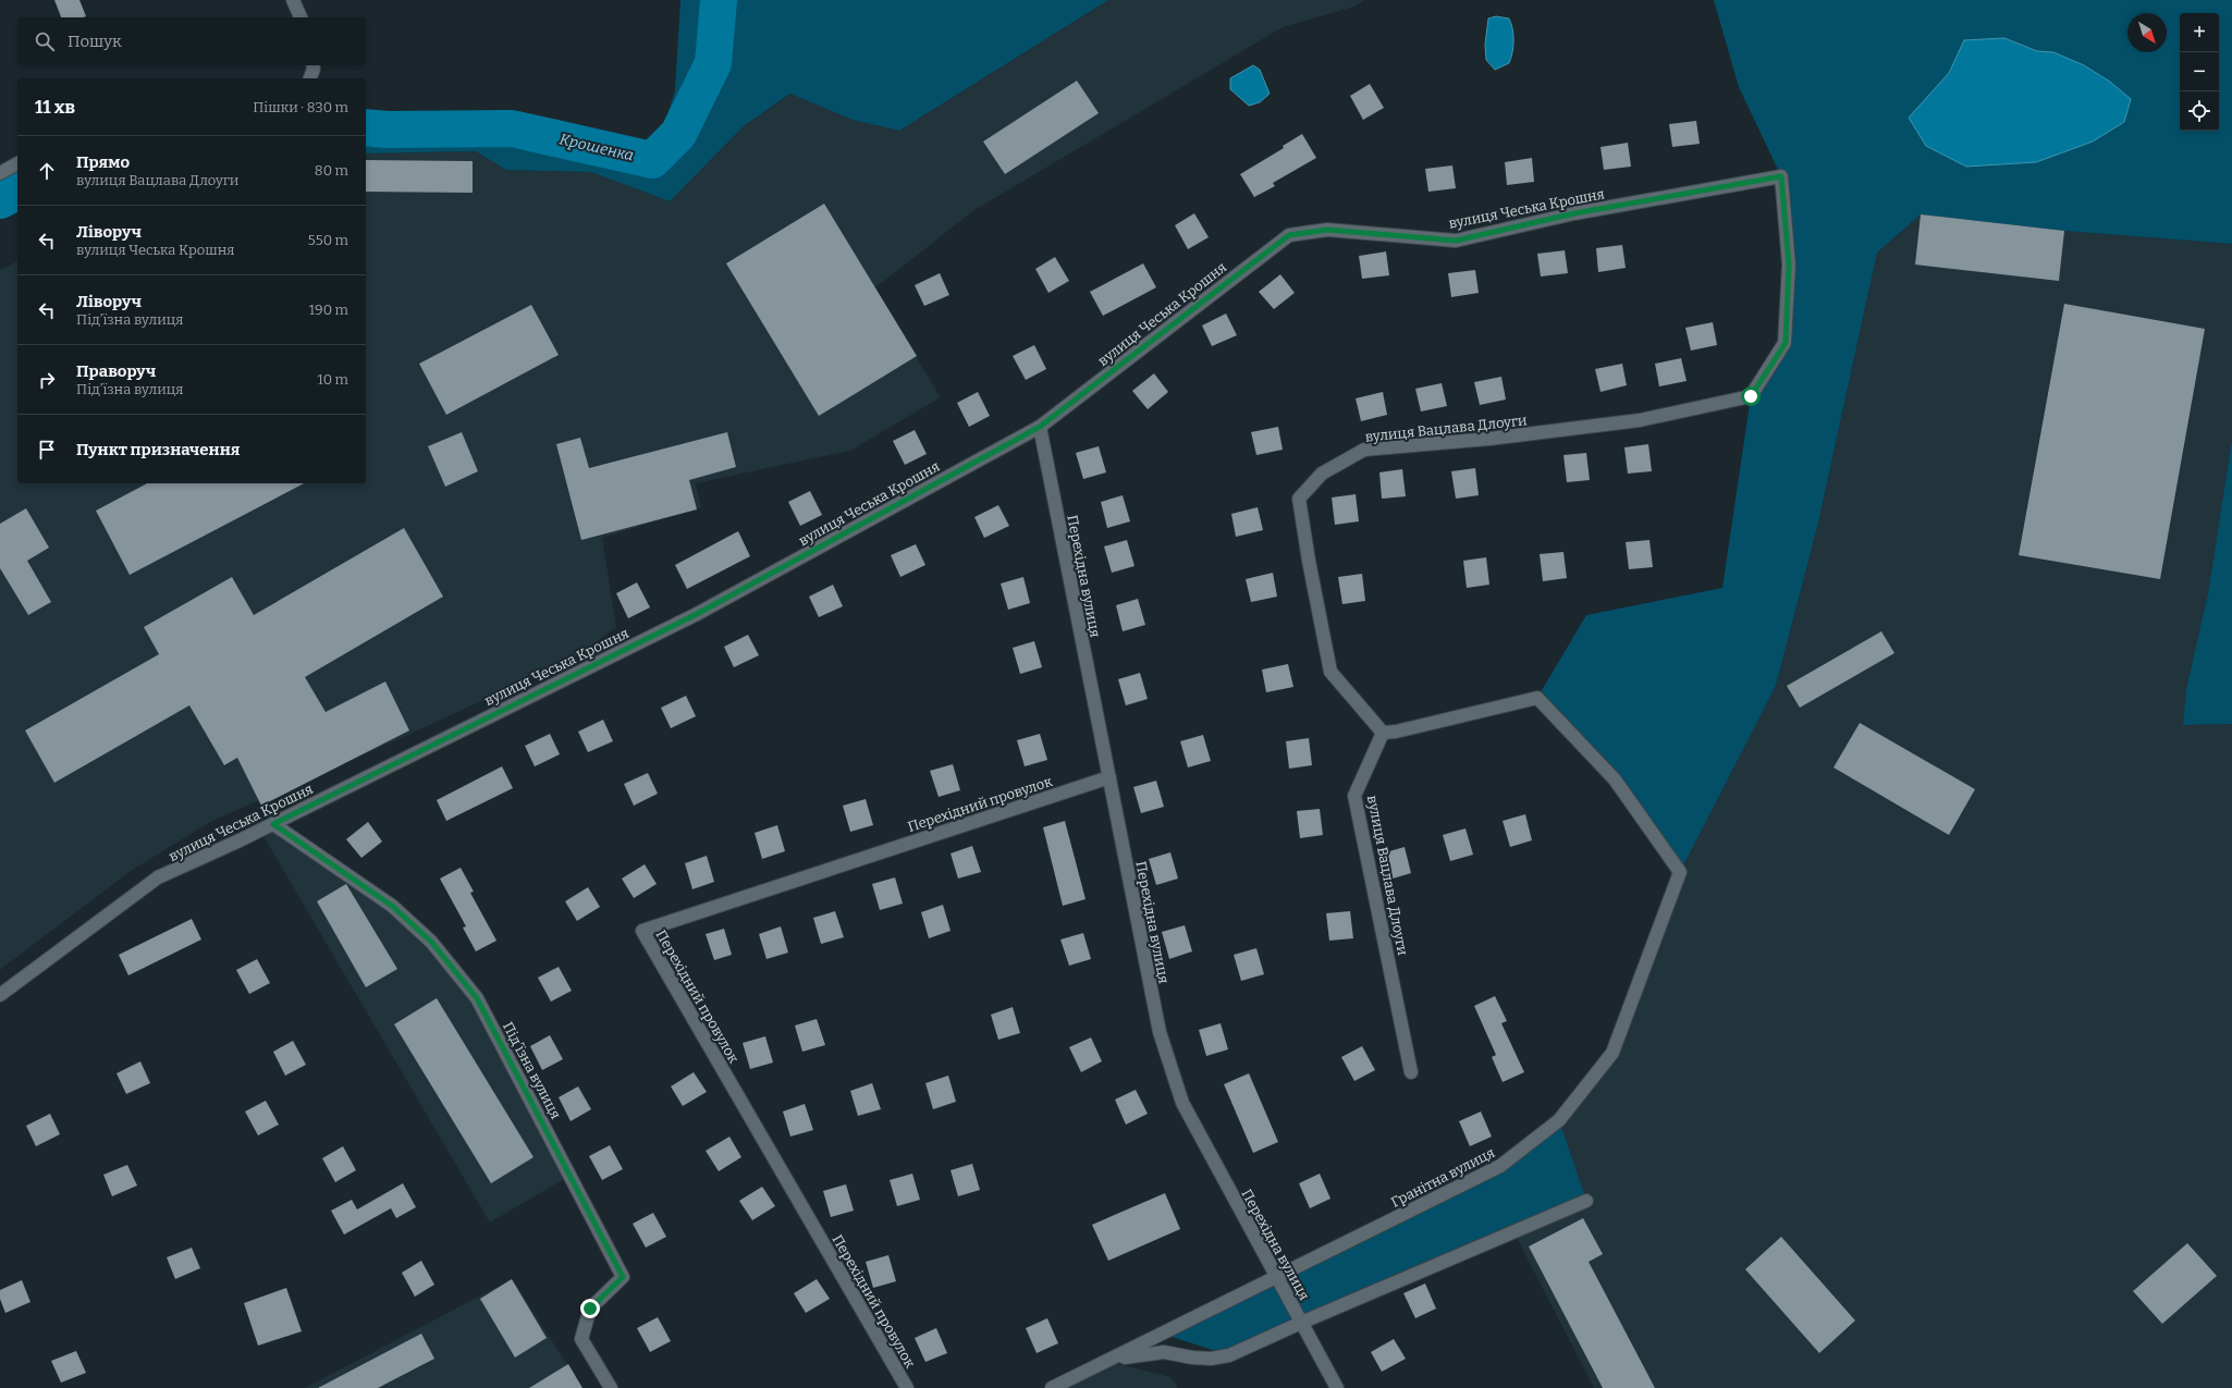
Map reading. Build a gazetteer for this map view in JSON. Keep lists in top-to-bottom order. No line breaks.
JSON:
{"streets":{"street":["вулиця Чеська Крошня","вулиця Вацлава Длоуги","Перехідна вулиця","Перехідний провулок","Підʼїзна вулиця","Гранітна вулиця"]},"crossings":[["вулиця Чеська Крошня","вулиця Вацлава Длоуги"],["вулиця Чеська Крошня","Перехідна вулиця"],["вулиця Чеська Крошня","Підʼїзна вулиця"],["вулиця Вацлава Длоуги","Гранітна вулиця"],["Перехідна вулиця","Перехідний провулок"],["Перехідна вулиця","Гранітна вулиця"]],"water":["Крошенка"],"north":"bottom right","page":{"map_buttons":["+","−"],"search":"Пошук","heading":["11 хв","Пішки · 830 m"],"list":[["Прямо","вулиця Вацлава Длоуги","80 m"],["Ліворуч","вулиця Чеська Крошня","550 m"],["Ліворуч","Підʼїзна вулиця","190 m"],["Праворуч","Підʼїзна вулиця","10 m"],"Пункт призначення"]}}
